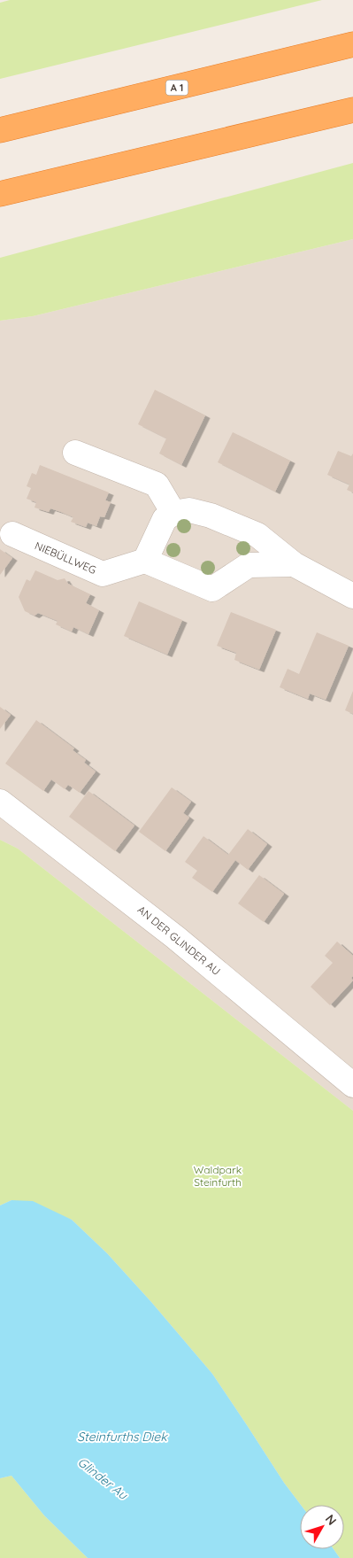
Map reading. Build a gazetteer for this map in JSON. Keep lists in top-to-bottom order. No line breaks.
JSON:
{"streets":{"highway":["A 1"],"street":["NIEBÜLLWEG","AN DER GLINDER AU"]},"water":["Steinfurths Diek","Glinder Au"],"parks":["Waldpark Steinfurth"],"north":"top right"}
